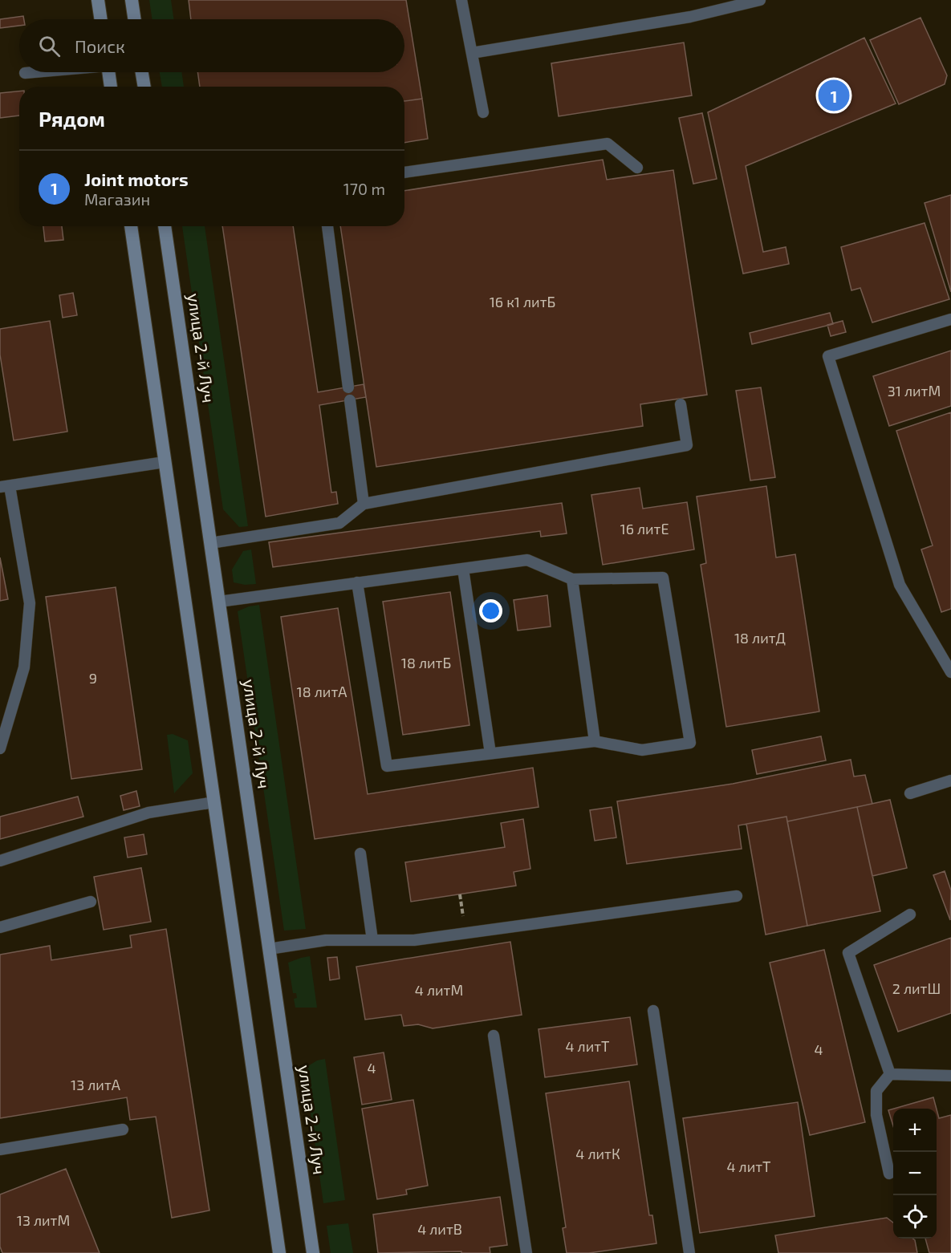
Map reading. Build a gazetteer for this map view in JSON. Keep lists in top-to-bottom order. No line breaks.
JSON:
{"streets":{"main road":["улица 2-й Луч"]},"house_numbers":["16 к1 литБ","31 литМ","16 литЕ","18 литД","18 литБ","9","18 литА","2 литШ","4 литМ","4 литТ","4","4","13 литА","4 литК","4 литТ","13 литМ","4 литВ"],"page":{"search":"Поиск","pins":"1","heading":"Рядом","list":[{"mark":"1","name":"Joint motors","note":"Магазин","value":"170 m"}],"map_buttons":["+","−"]}}
